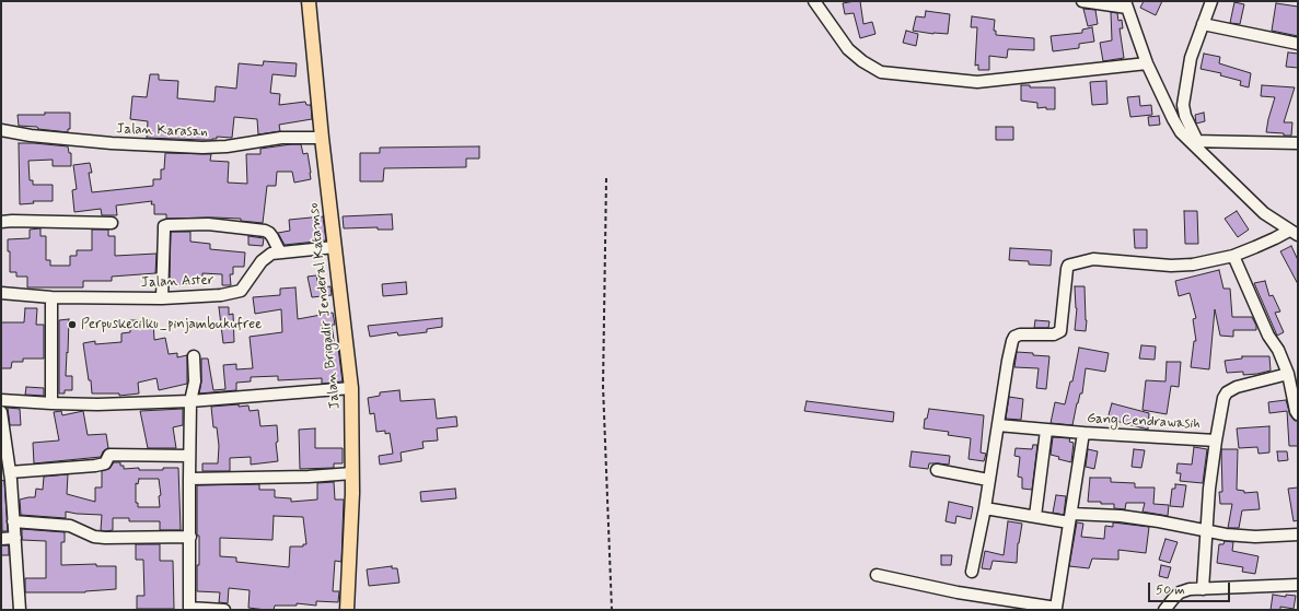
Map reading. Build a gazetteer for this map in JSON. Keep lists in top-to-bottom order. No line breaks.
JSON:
{"streets":{"main road":["Jalan Brigadir Jenderal Katamso"],"street":["Jalan Karasan","Jalan Aster","Gang Cendrawasih"]},"crossings":[["Jalan Karasan","Jalan Brigadir Jenderal Katamso"],["Jalan Aster","Jalan Brigadir Jenderal Katamso"]],"places":["Perpuskecilku_pinjambukufree"],"scale_bar":"50 m"}
